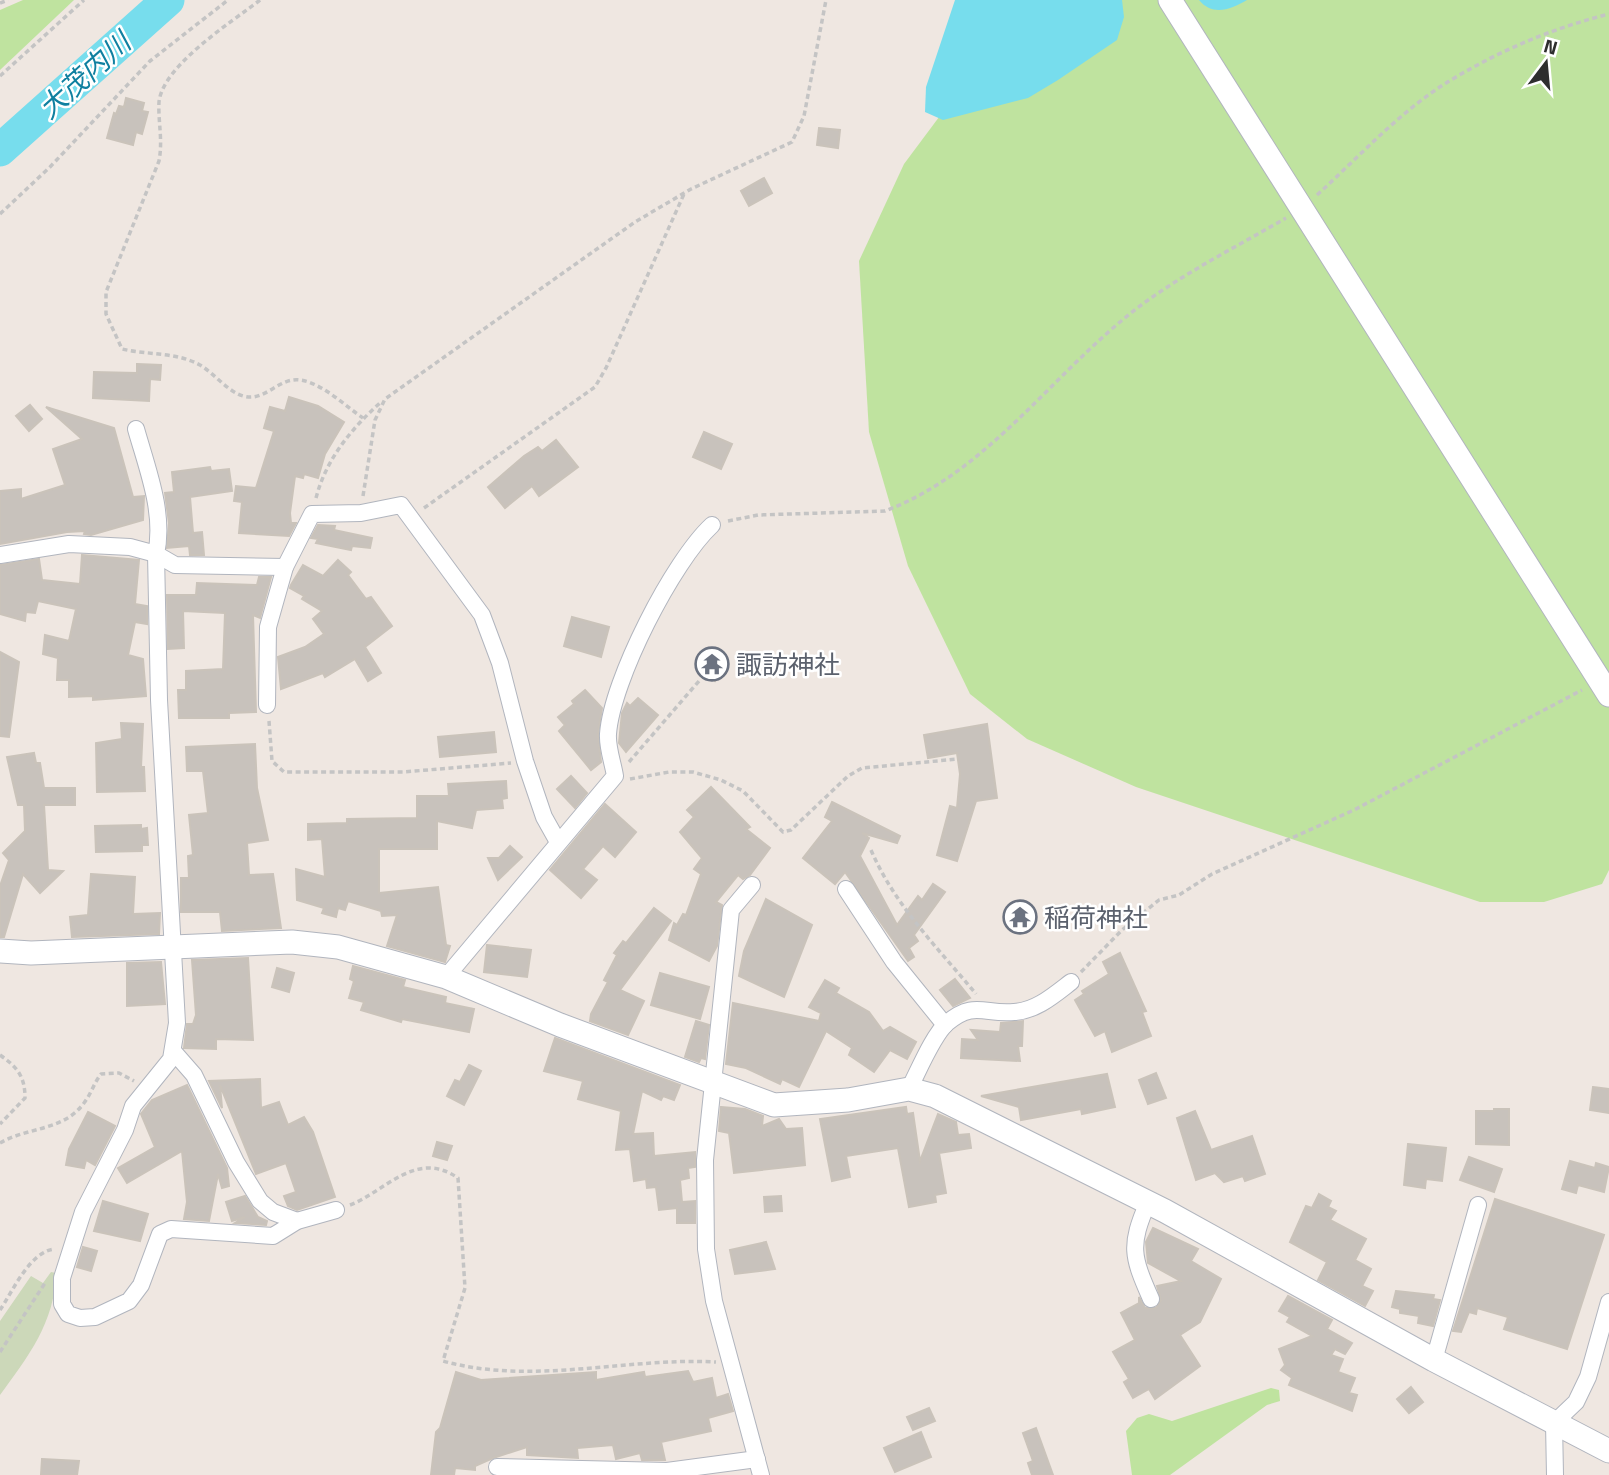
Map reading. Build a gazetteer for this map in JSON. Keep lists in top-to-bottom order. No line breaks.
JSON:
{"water":["大茂内川"],"places":{"temple":["諏訪神社","稲荷神社"]},"north":"top"}
